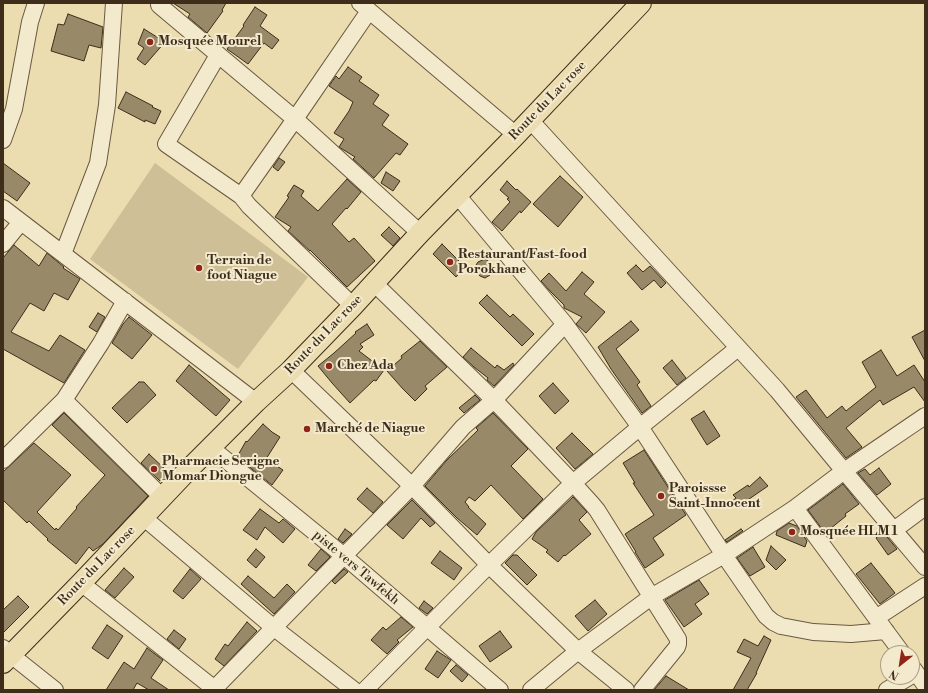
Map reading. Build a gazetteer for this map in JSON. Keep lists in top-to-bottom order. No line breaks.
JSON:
{"streets":{"main road":["Route du Lac rose"],"street":["piste vers Tawfekh"]},"crossings":[["Route du Lac rose","piste vers Tawfekh"]],"places":["Mosquée Mourel","Restaurant/Fast-food Porokhane","Terrain de foot Niague","Chez Ada","Marché de Niague","Pharmacie Serigne Momar Diongue","Paroissse Saint-Innocent","Mosquée HLM 1"],"north":"bottom left"}
